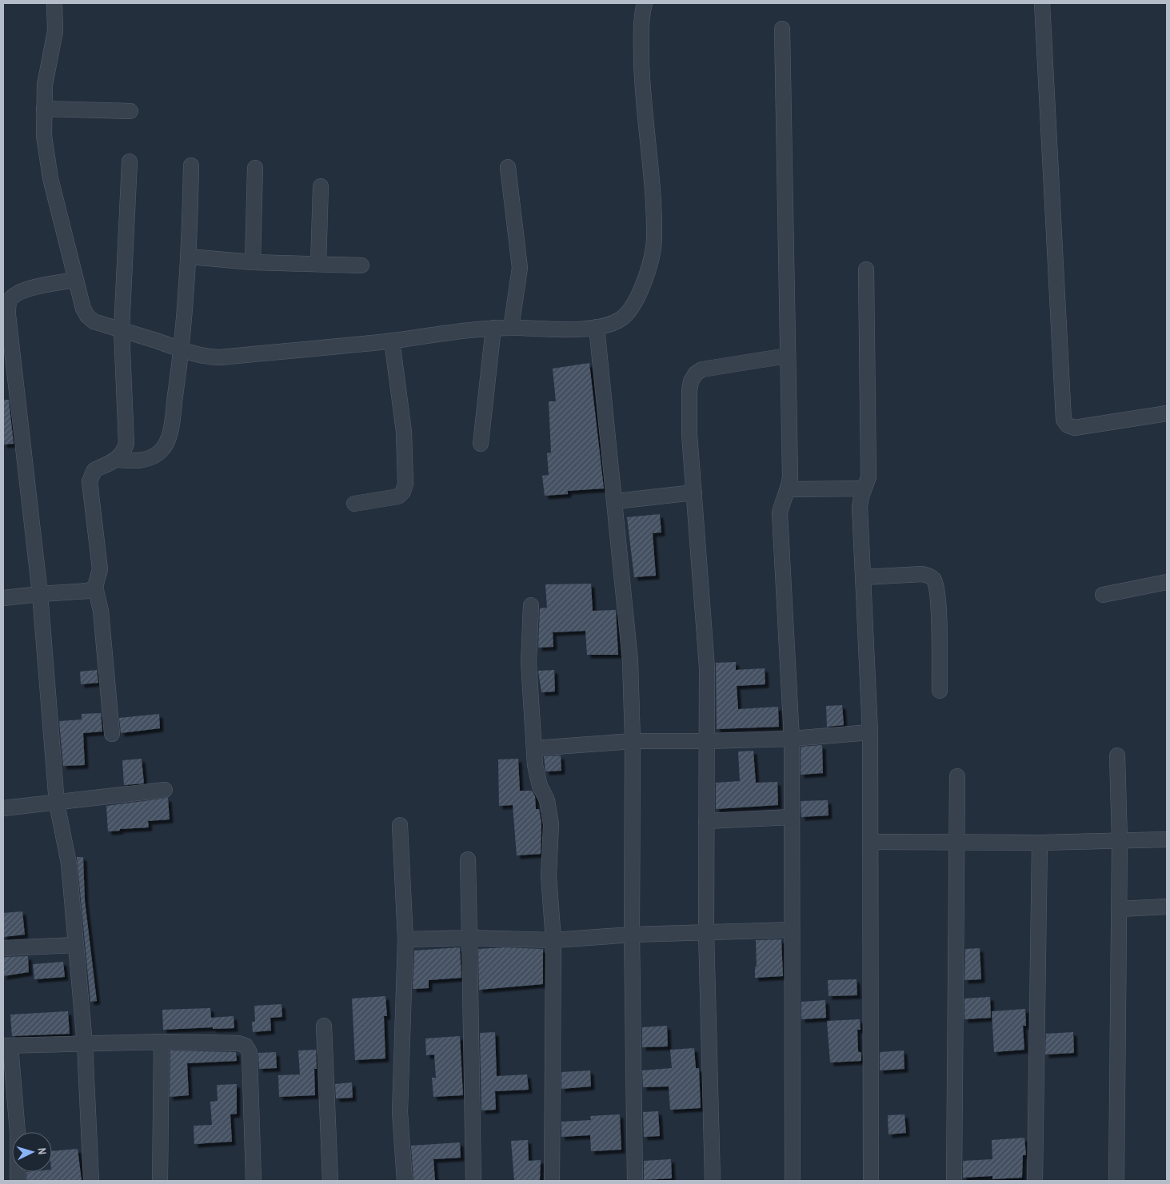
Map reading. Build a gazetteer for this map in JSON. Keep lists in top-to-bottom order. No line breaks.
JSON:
{"north":"right"}
